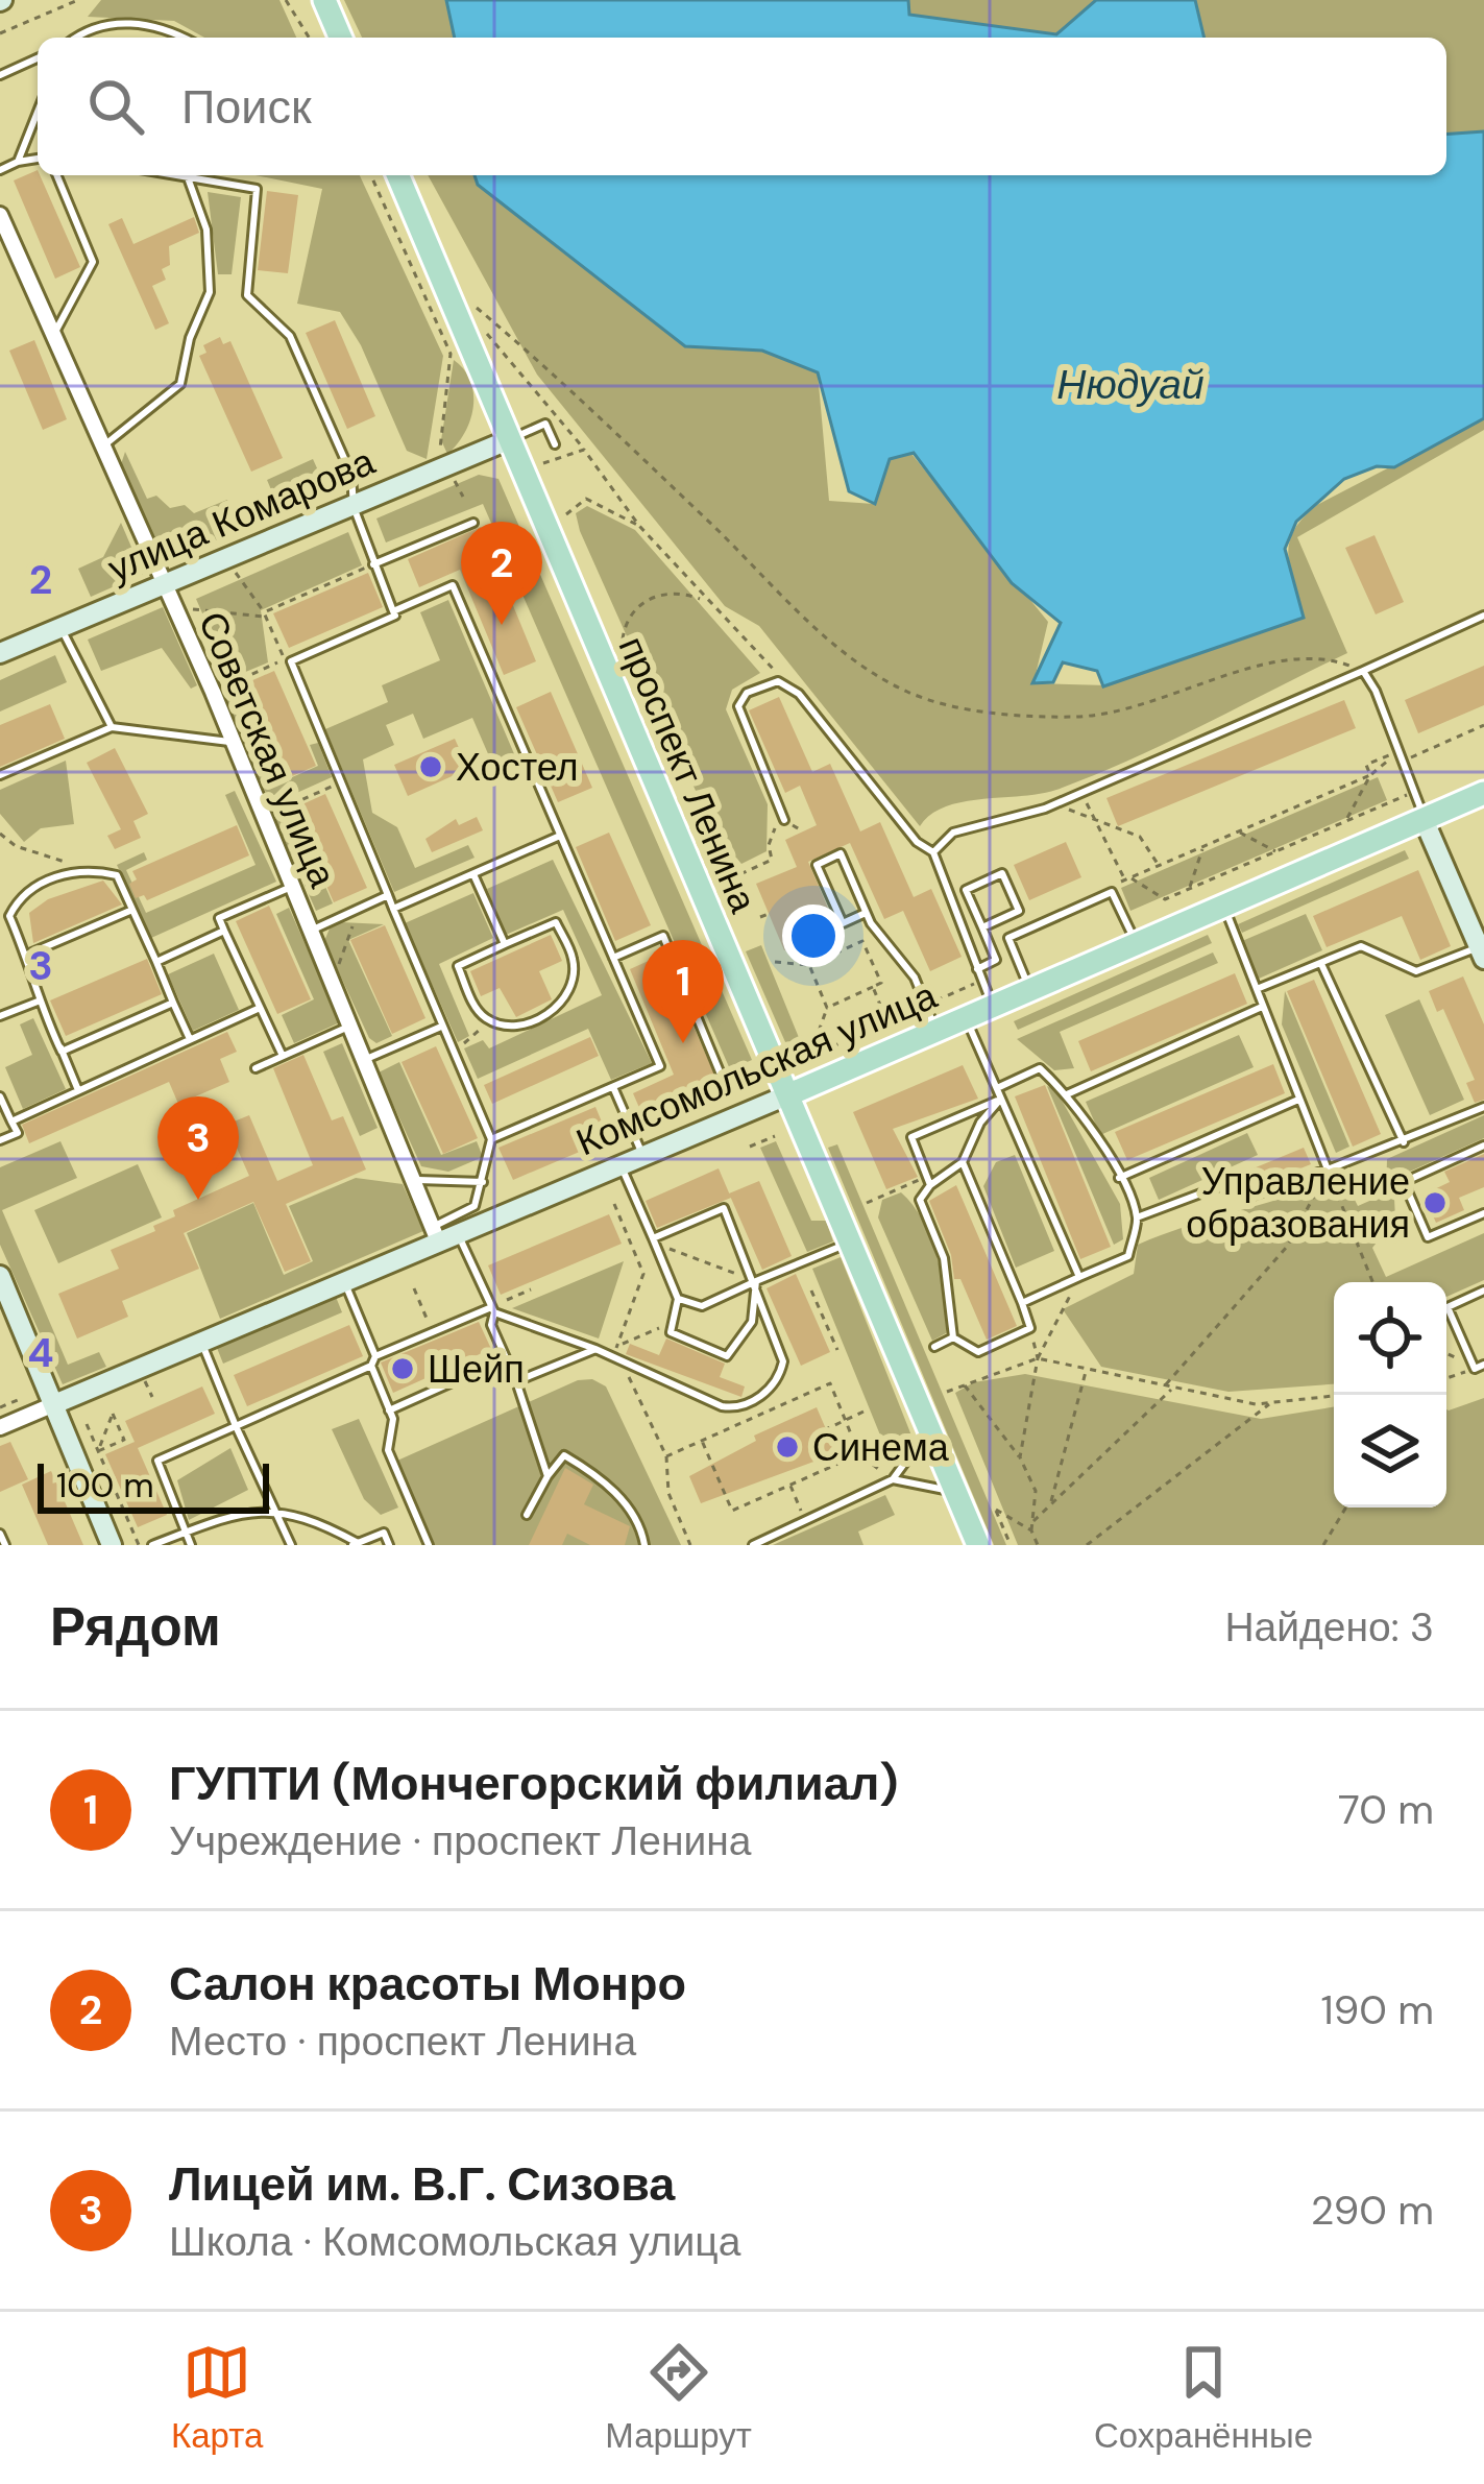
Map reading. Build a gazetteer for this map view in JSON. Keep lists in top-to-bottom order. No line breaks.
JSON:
{"streets":{"main road":["проспект Ленина","Комсомольская улица"],"street":["улица Комарова","Советская улица"]},"crossings":[["улица Комарова","Советская улица"],["улица Комарова","проспект Ленина"],["Советская улица","Комсомольская улица"],["проспект Ленина","Комсомольская улица"]],"water":["Нюдуай"],"places":["Хостел","Управление образования","Шейп","Синема"],"scale_bar":"100 m","page":{"search":"Поиск","pins":["2","1","3"],"scale":"100 m","heading":["Рядом","Найдено: 3"],"list":[{"mark":"1","name":"ГУПТИ (Мончегорский филиал)","note":"Учреждение · проспект Ленина","value":"70 m"},{"mark":"2","name":"Салон красоты Монро","note":"Место · проспект Ленина","value":"190 m"},{"mark":"3","name":"Лицей им. В.Г. Сизова","note":"Школа · Комсомольская улица","value":"290 m"}],"nav":["Карта","Маршрут","Сохранённые"]},"grid":{"rows":["2","3","4"]}}
